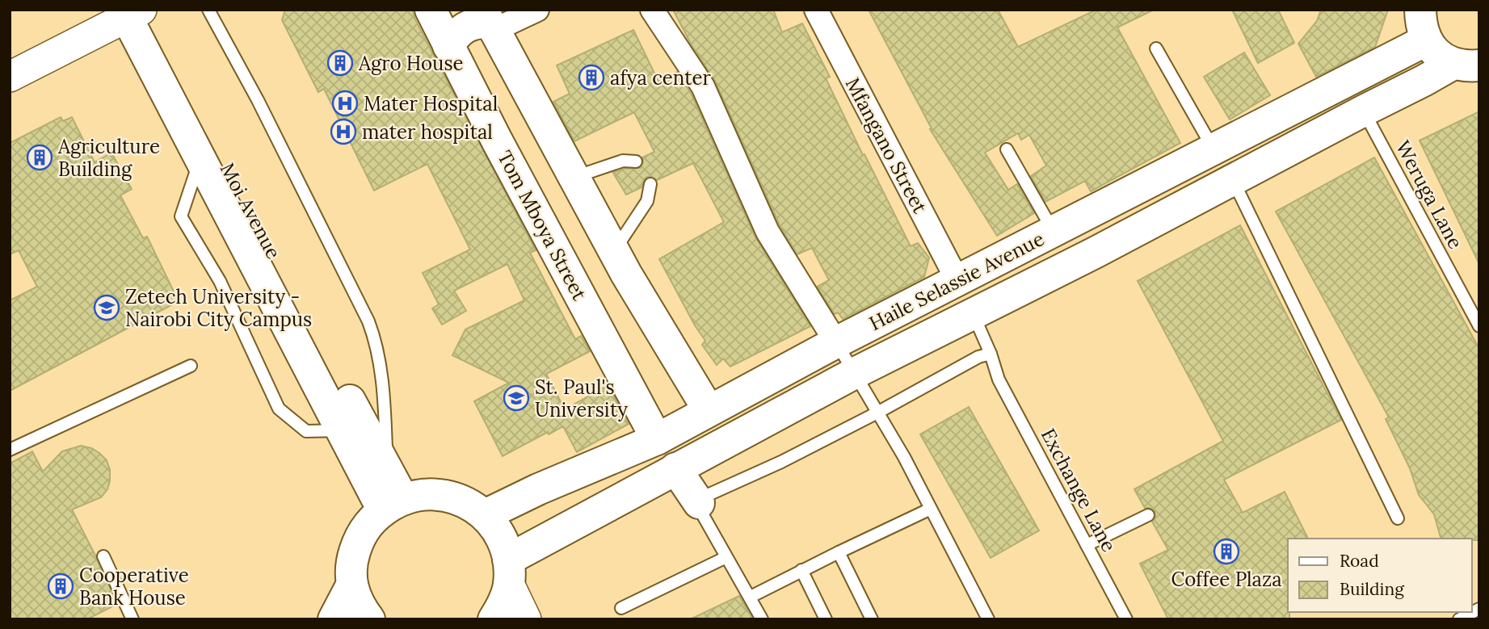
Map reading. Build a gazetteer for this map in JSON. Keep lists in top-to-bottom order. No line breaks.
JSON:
{"streets":{"main road":["Moi Avenue","Tom Mboya Street","Haile Selassie Avenue"],"street":["Mfangano Street"],"lane":["Weruga Lane","Exchange Lane"]},"crossings":[["Mfangano Street","Haile Selassie Avenue"],["Weruga Lane","Haile Selassie Avenue"],["Tom Mboya Street","Haile Selassie Avenue"],["Haile Selassie Avenue","Exchange Lane"]],"places":{"building":["Agro House","afya center","Agriculture Building","Coffee Plaza","Cooperative Bank House"],"hospital":["Mater Hospital","mater hospital"],"school or university":["Zetech University - Nairobi City Campus","St. Paul's University"]},"legend":["Road","Building"]}
